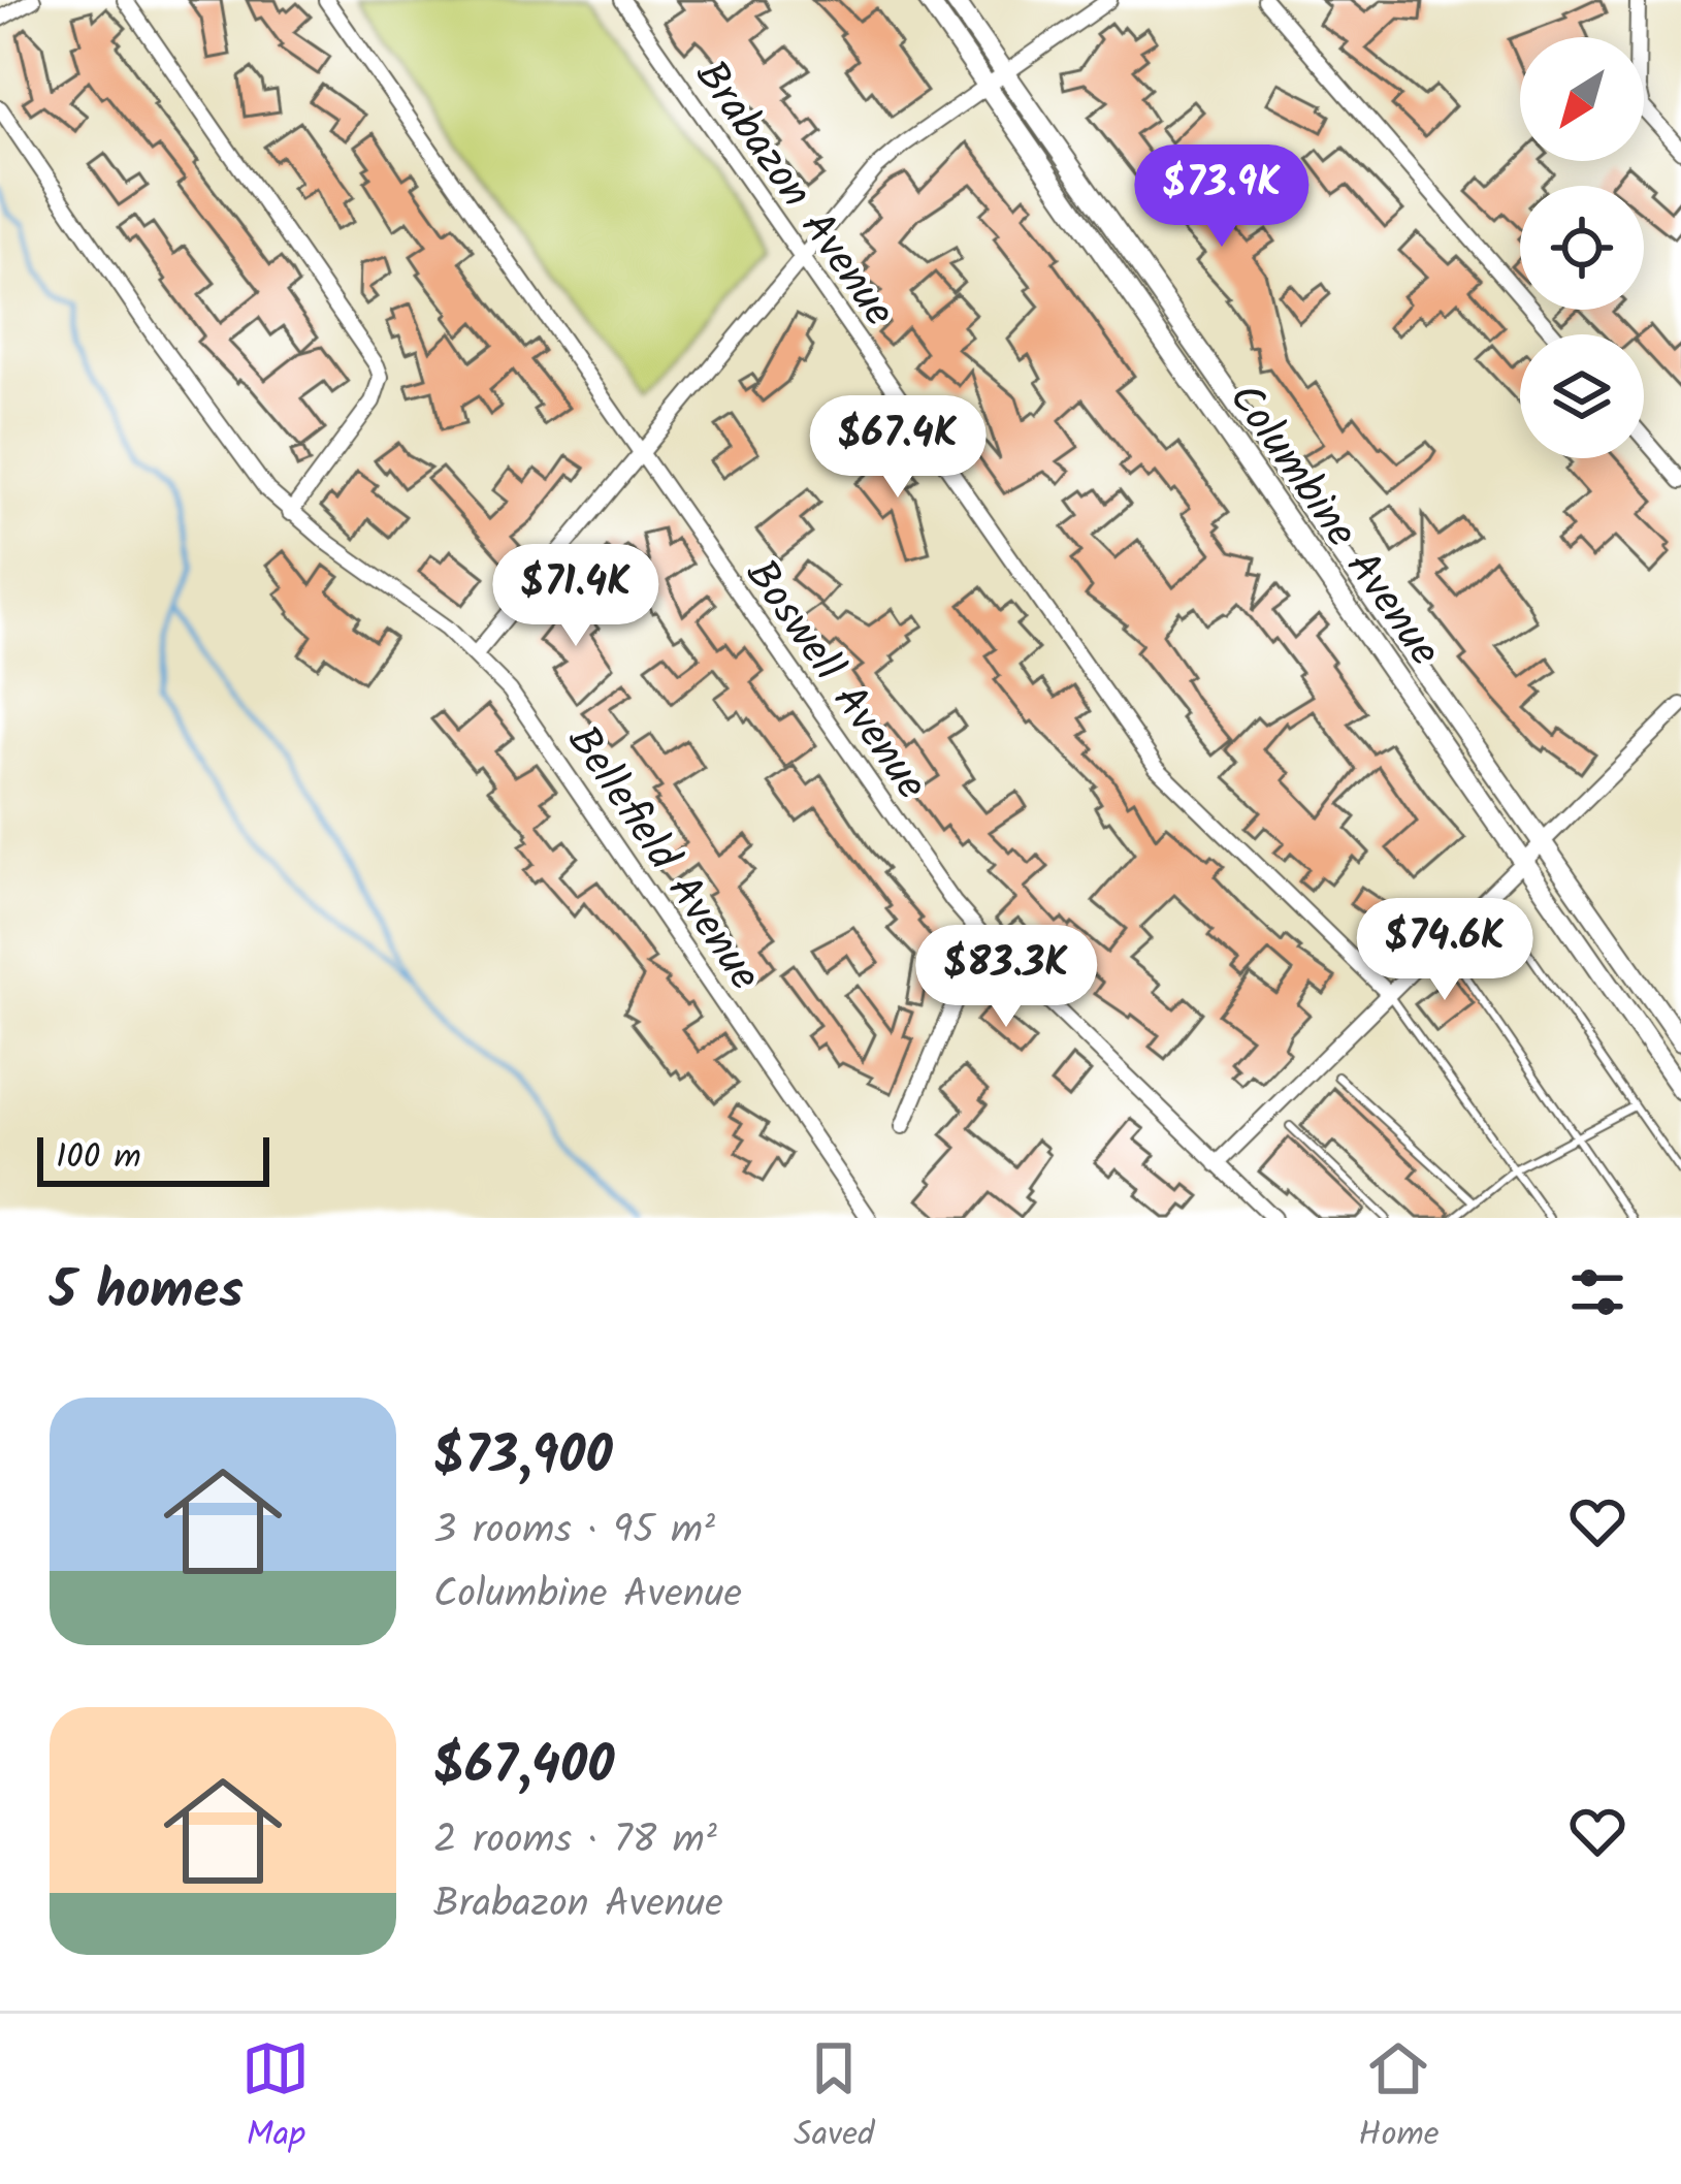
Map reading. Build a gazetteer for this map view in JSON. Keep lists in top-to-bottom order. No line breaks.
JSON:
{"streets":{"main road":["Columbine Avenue"],"street":["Brabazon Avenue","Boswell Avenue","Bellefield Avenue"]},"scale_bar":"100 m","north":"bottom left","page":{"price":["$73.9K","$67.4K","$71.4K","$74.6K","$83.3K"],"scale":"100 m","heading":"5 homes","list":[{"name":"$73,900","note":"3 rooms · 95 m² · Columbine Avenue"},{"name":"$67,400","note":"2 rooms · 78 m² · Brabazon Avenue"}],"tabs":["Map","Saved","Home"]}}
